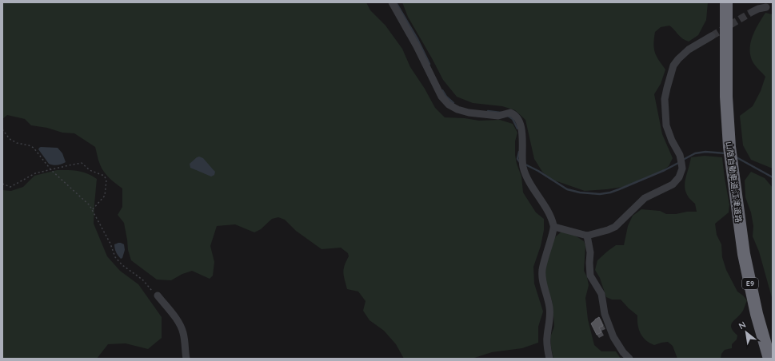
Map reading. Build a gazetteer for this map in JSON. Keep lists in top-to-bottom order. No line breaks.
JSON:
{"streets":{"highway":["山陰自動車道;江津道路","E9"]},"north":"top left"}
